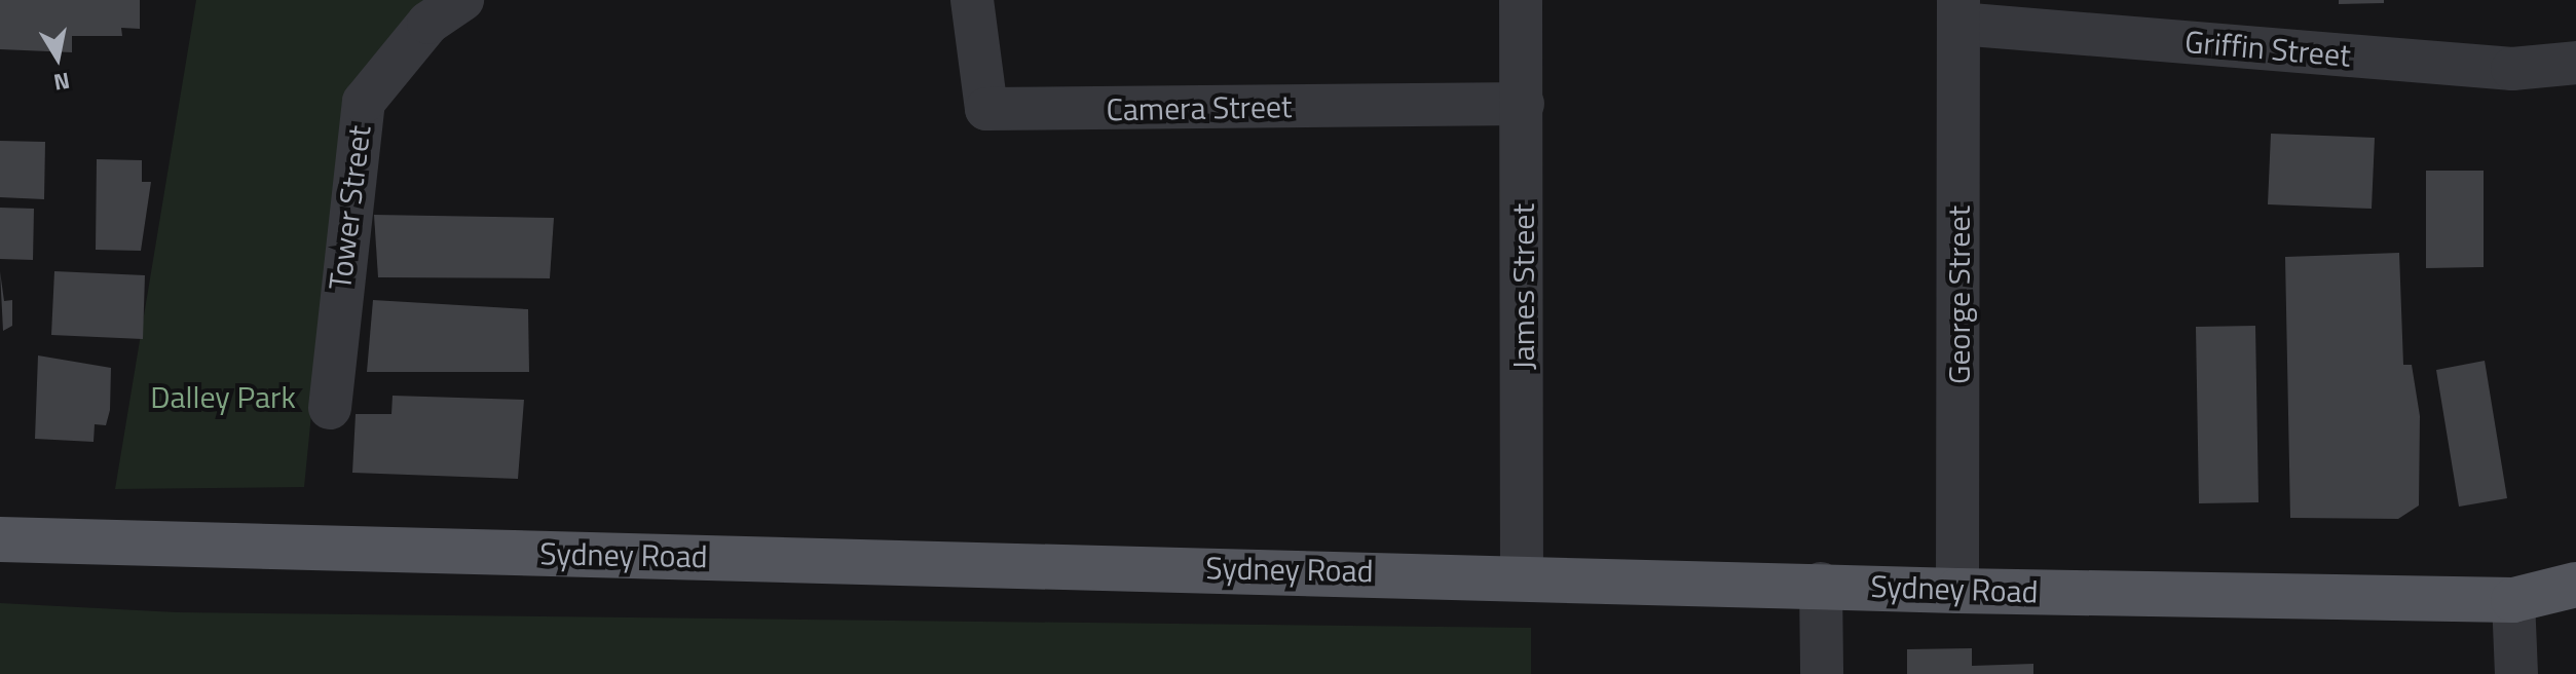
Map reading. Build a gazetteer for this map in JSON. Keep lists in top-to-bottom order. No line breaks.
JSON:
{"streets":{"main road":["Sydney Road"],"street":["Griffin Street","Camera Street","Tower Street","James Street","George Street"]},"crossings":[["Griffin Street","George Street"],["Camera Street","James Street"],["James Street","Sydney Road"],["George Street","Sydney Road"]],"parks":["Dalley Park"],"north":"bottom"}
